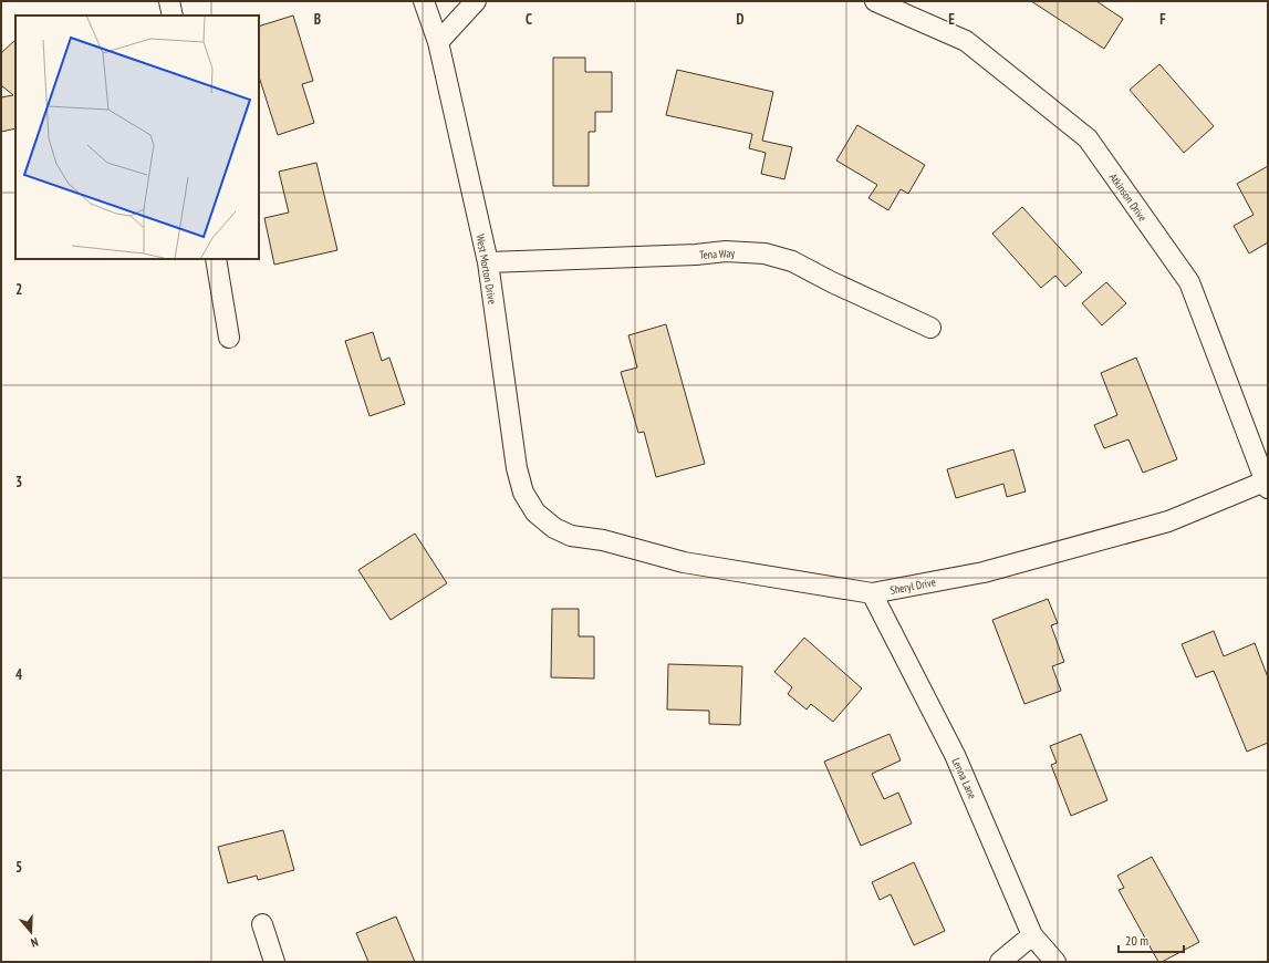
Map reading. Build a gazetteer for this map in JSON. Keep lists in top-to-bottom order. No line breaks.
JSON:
{"streets":{"street":["Atkinson Drive","Tena Way","West Morton Drive","Sheryl Drive","Lenna Lane"]},"crossings":[["Atkinson Drive","Sheryl Drive"],["Tena Way","West Morton Drive"],["West Morton Drive","Sheryl Drive"],["Sheryl Drive","Lenna Lane"]],"scale_bar":"20 m","north":"bottom","grid":{"columns":["B","C","D","E","F"],"rows":["2","3","4","5"]}}
